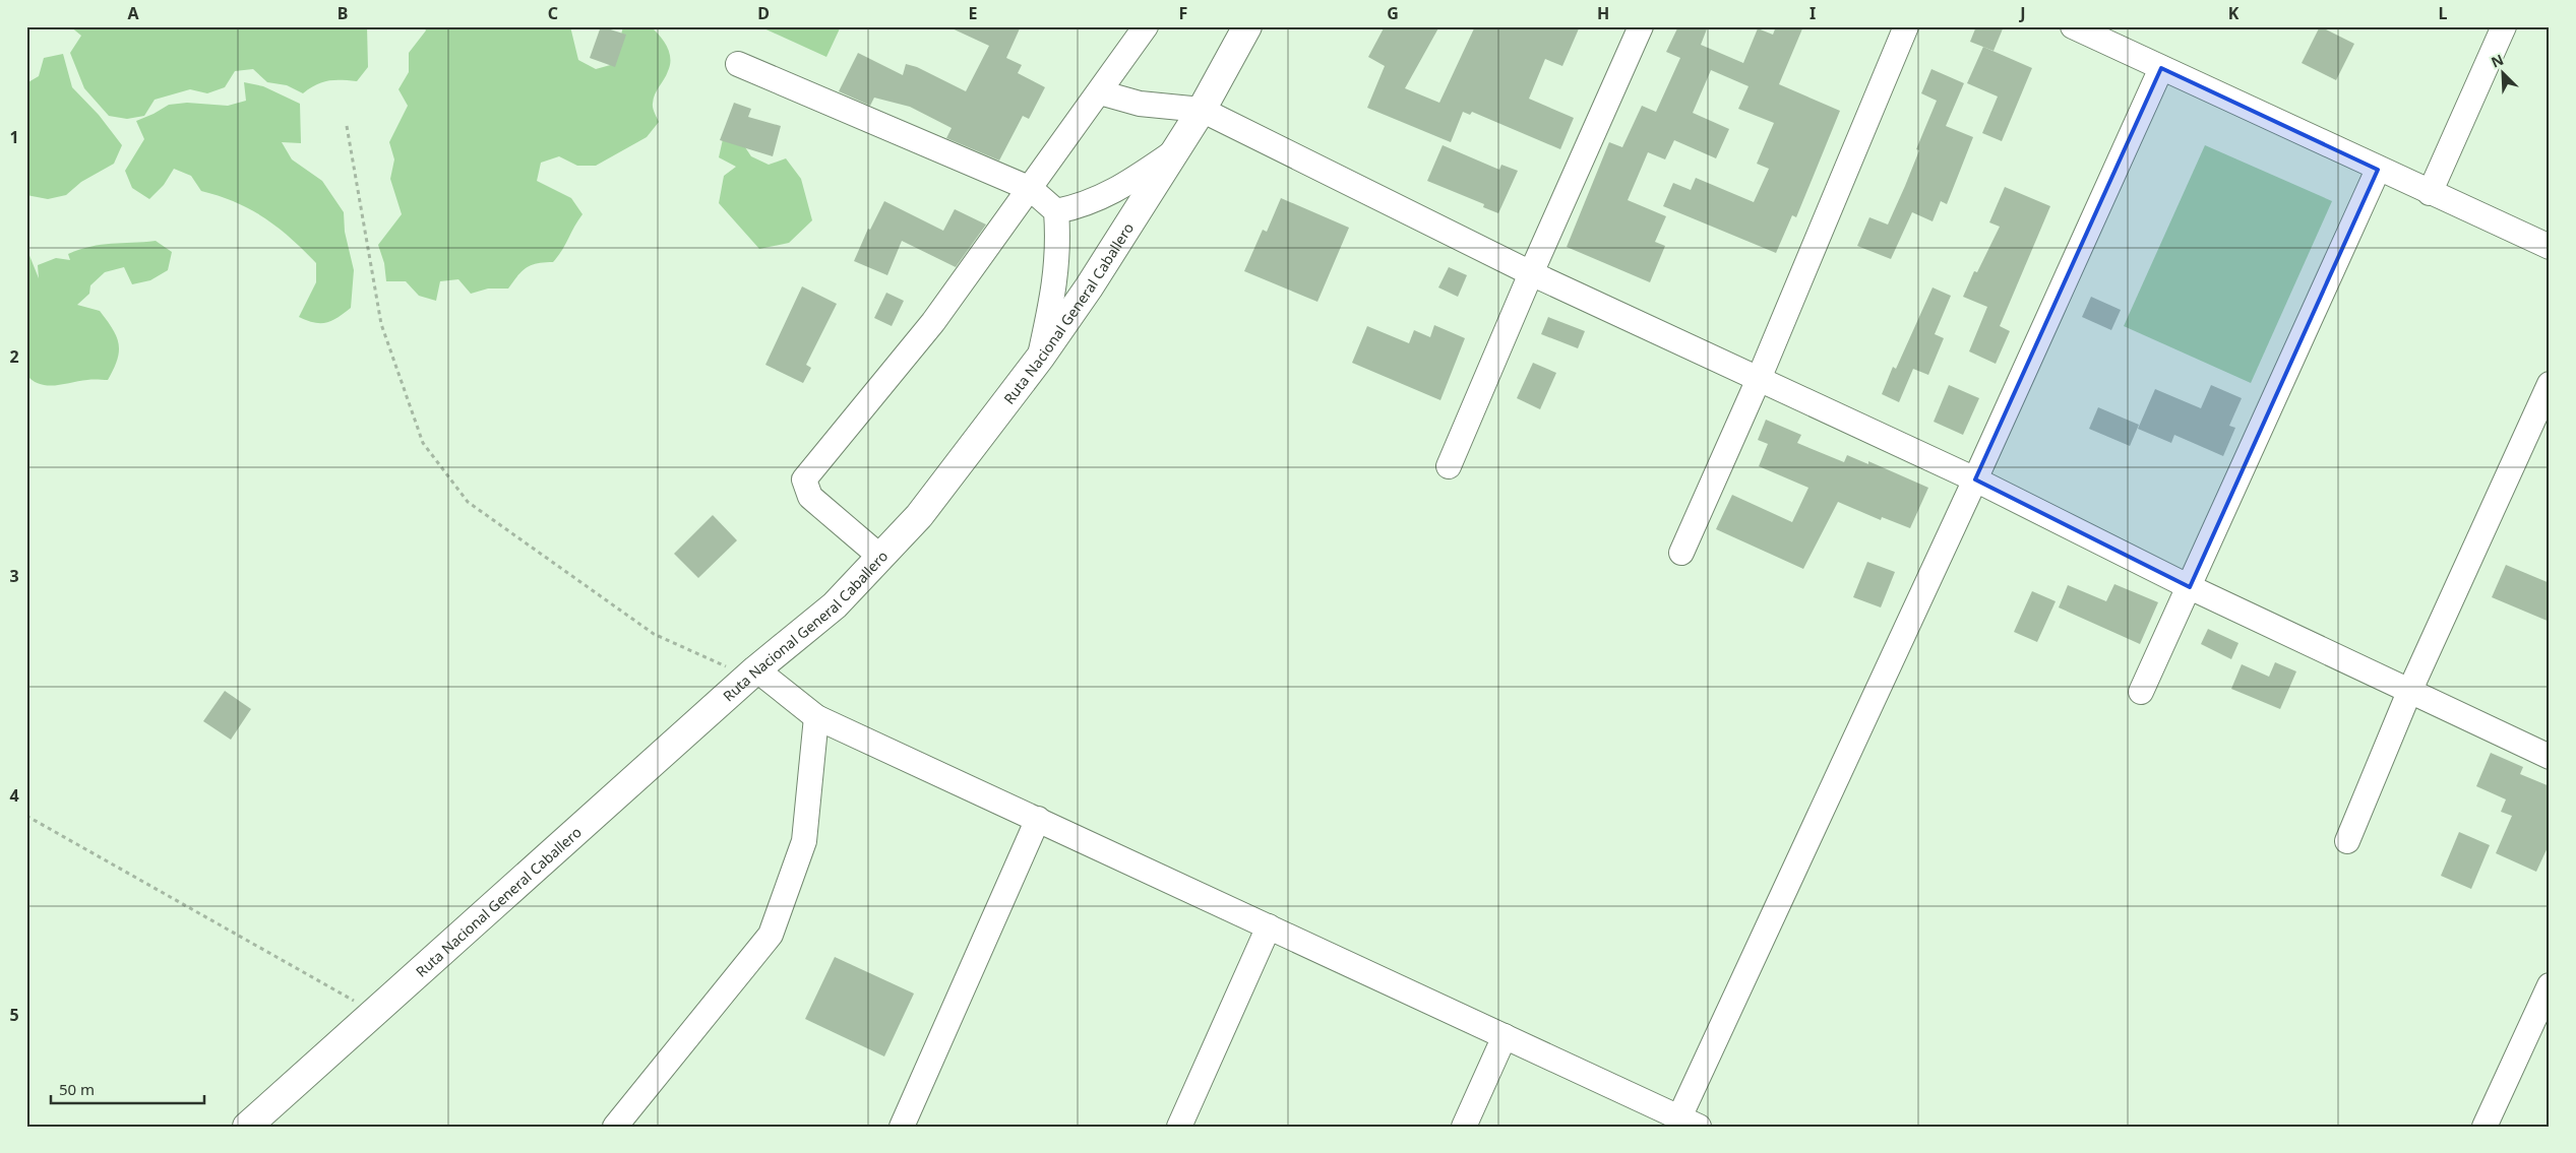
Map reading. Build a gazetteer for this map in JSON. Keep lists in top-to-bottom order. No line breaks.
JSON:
{"streets":{"highway":["Ruta Nacional General Caballero"]},"scale_bar":"50 m","north":"top left","grid":{"columns":["A","B","C","D","E","F","G","H","I","J","K","L"],"rows":["1","2","3","4","5"]}}
